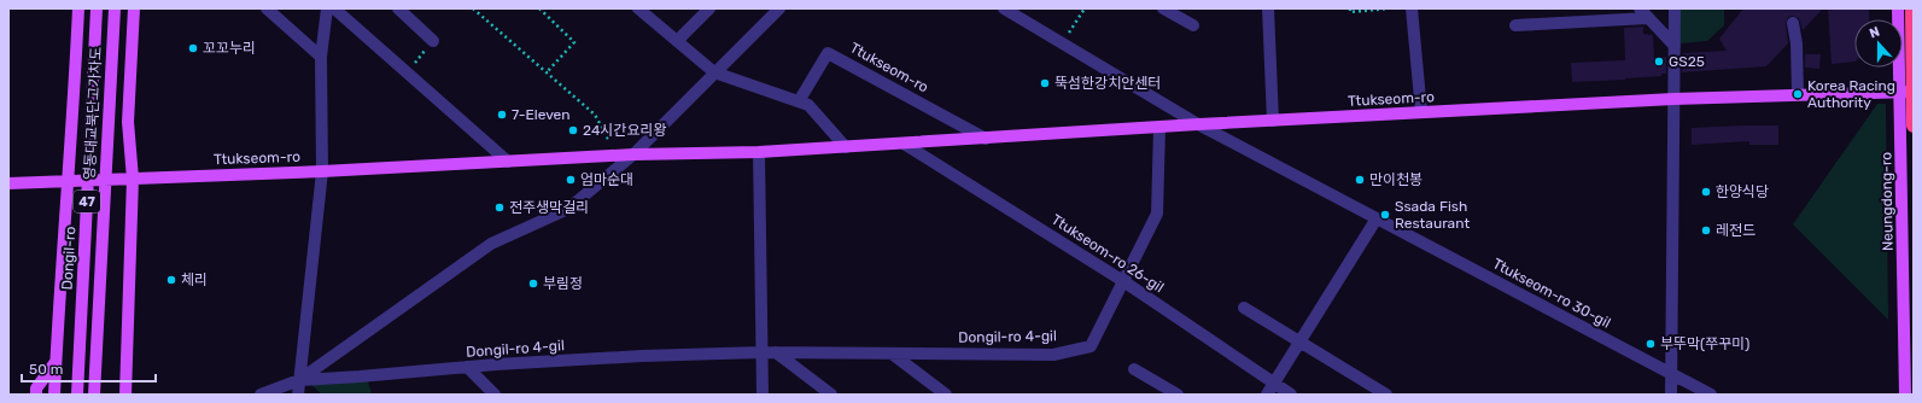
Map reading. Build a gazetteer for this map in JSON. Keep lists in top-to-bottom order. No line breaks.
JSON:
{"streets":{"main road":["Ttukseom-ro","영동대교북단고가차도","47","Neungdong-ro","Dongil-ro"],"street":["Ttukseom-ro 26-gil","Ttukseom-ro 30-gil","Dongil-ro 4-gil"]},"crossings":[["Ttukseom-ro","Neungdong-ro"],["Ttukseom-ro","Ttukseom-ro 26-gil"],["Ttukseom-ro","Ttukseom-ro 30-gil"],["Ttukseom-ro","Dongil-ro 4-gil"],["Ttukseom-ro 26-gil","Dongil-ro 4-gil"]],"places":["꼬꼬누리","GS25","뚝섬한강치안센터","Korea Racing Authority","7-Eleven","24시간요리왕","엄마순대","만이천봉","한양식당","전주생막걸리","Ssada Fish Restaurant","레전드","체리","부림정","부뚜막(쭈꾸미)"],"scale_bar":"50 m","north":"top"}
